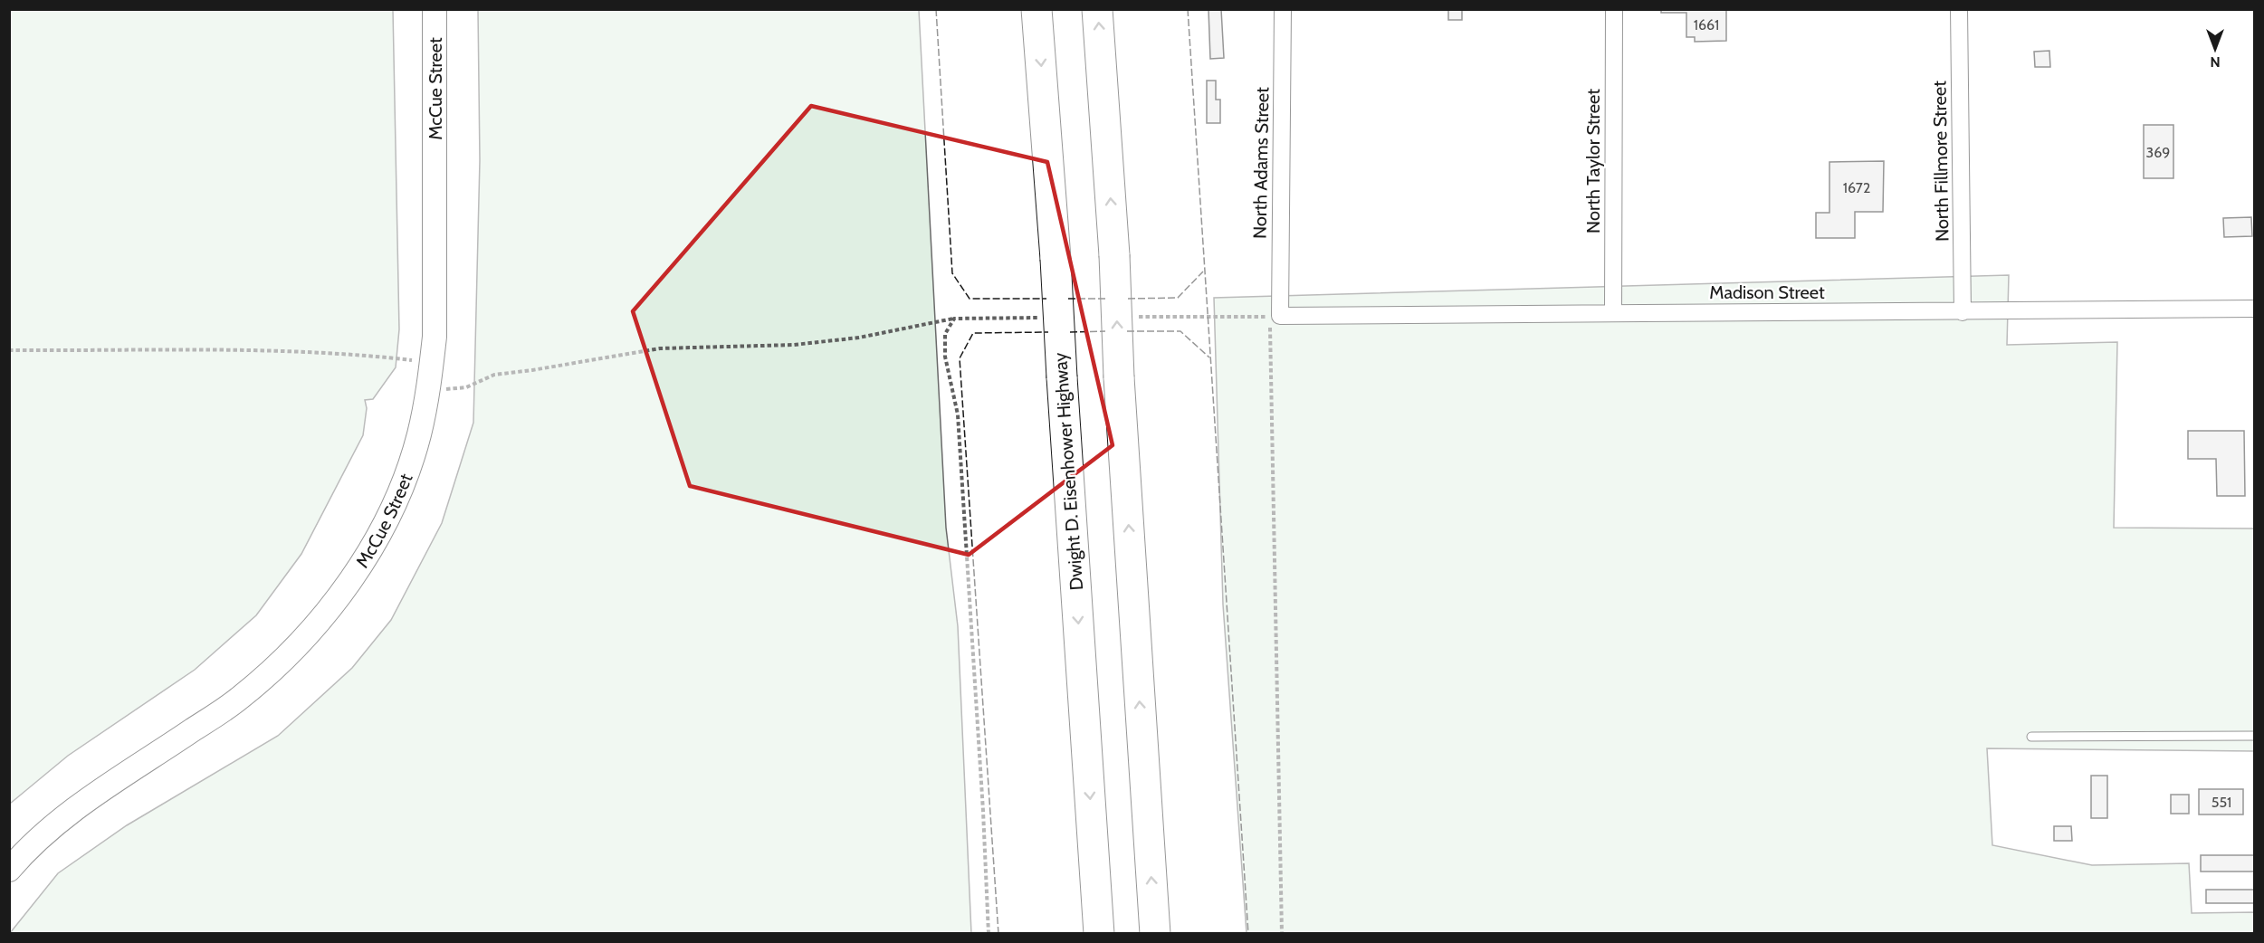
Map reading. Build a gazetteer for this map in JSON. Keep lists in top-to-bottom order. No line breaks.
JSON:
{"streets":{"highway":["Dwight D. Eisenhower Highway"],"main road":["McCue Street"],"street":["North Taylor Street","North Fillmore Street","North Adams Street","Madison Street"]},"crossings":[["North Taylor Street","Madison Street"],["North Fillmore Street","Madison Street"],["North Adams Street","Madison Street"]],"house_numbers":["1661","369","1672","551"],"north":"bottom"}
